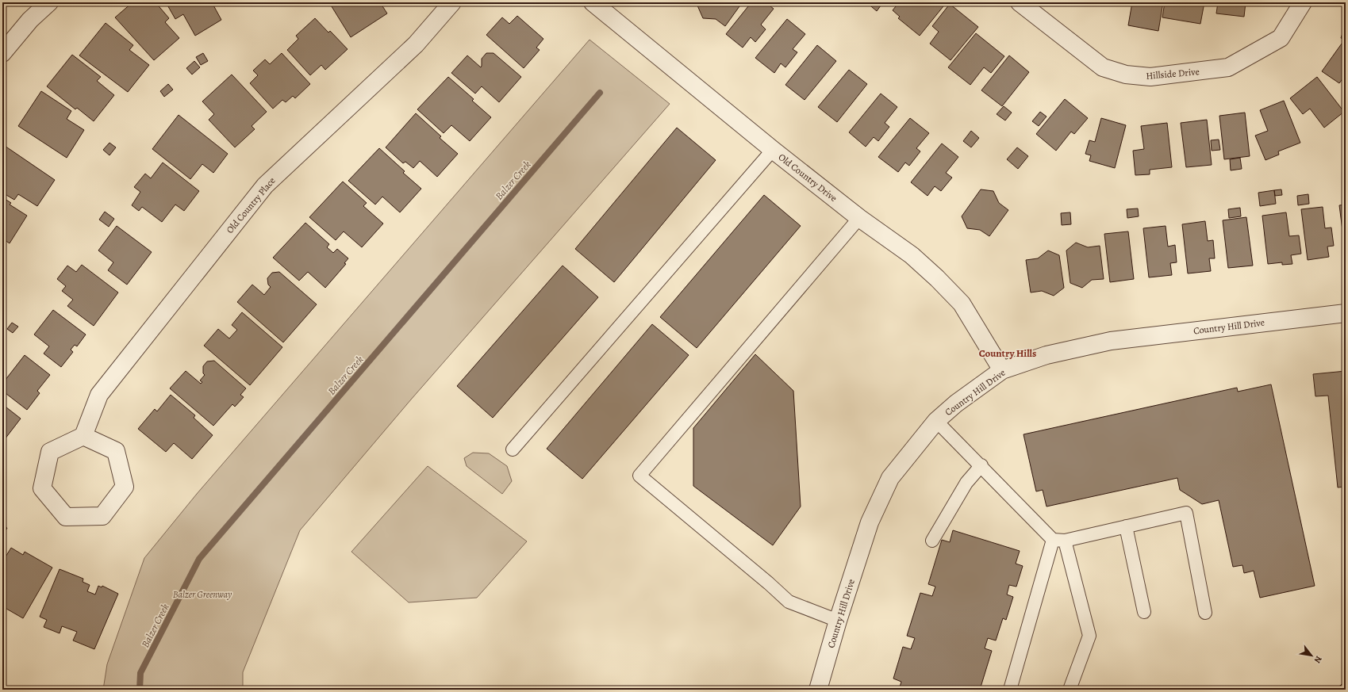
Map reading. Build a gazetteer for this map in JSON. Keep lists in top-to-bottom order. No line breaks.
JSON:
{"streets":{"street":["Hillside Drive","Old Country Drive","Old Country Place","Country Hill Drive"]},"crossings":[["Old Country Drive","Country Hill Drive"]],"districts":["Country Hills"],"water":["Balzer Creek"],"parks":["Balzer Greenway"],"north":"bottom right"}
